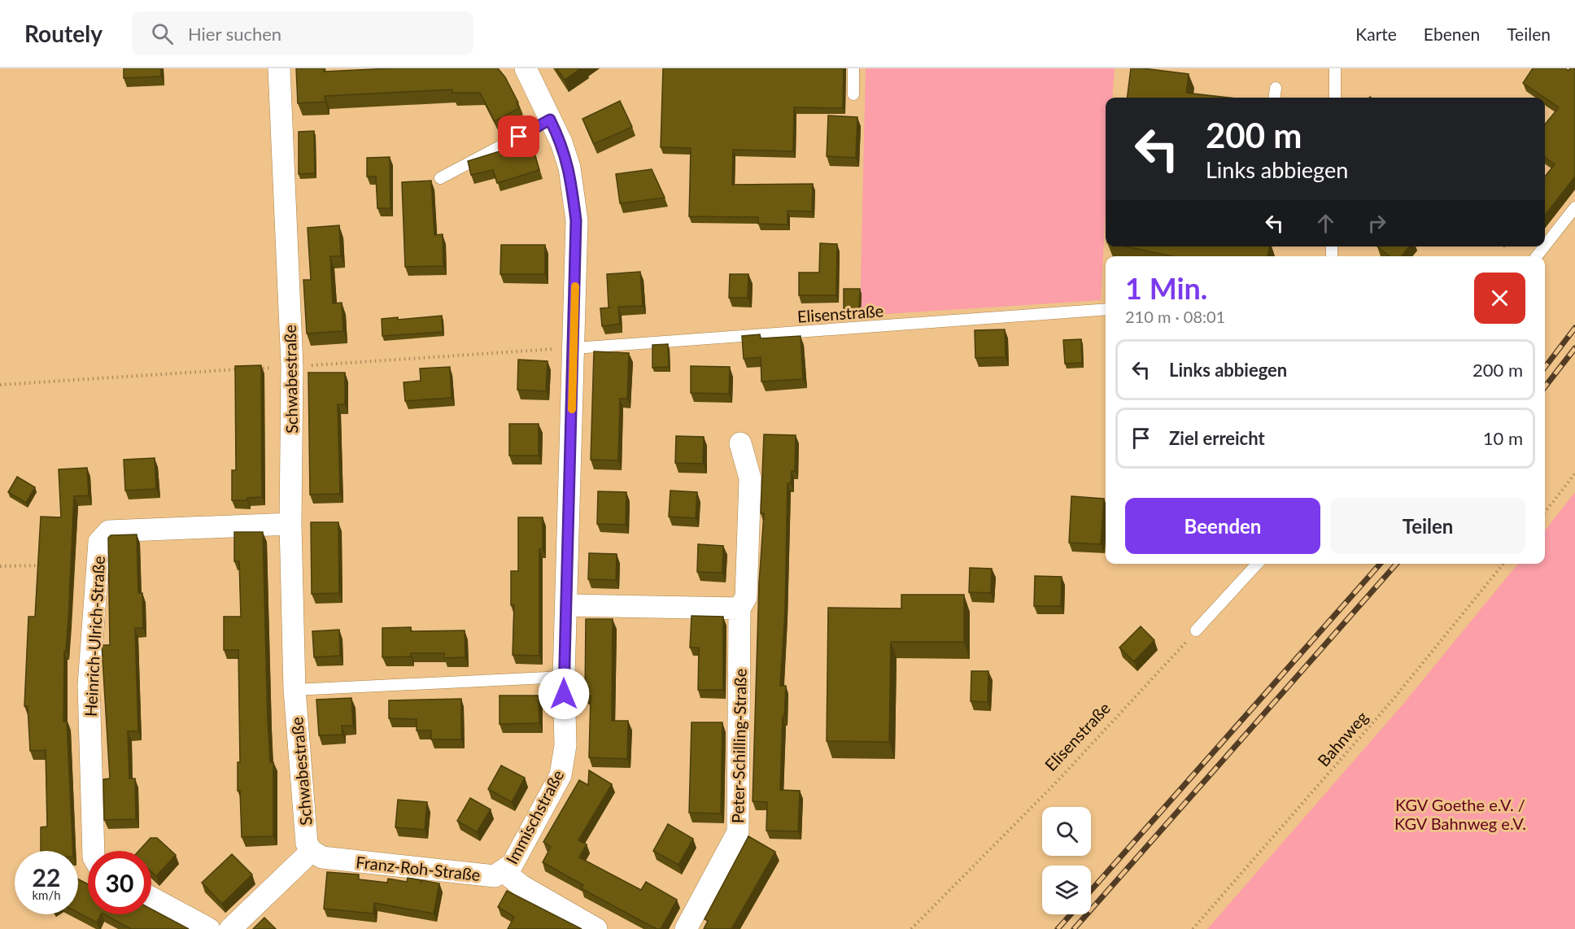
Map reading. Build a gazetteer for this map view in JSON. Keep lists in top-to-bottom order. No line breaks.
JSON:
{"streets":{"street":["Schwabestraße","Heinrich-Ulrich-Straße","Peter-Schilling-Straße","Immischstraße","Franz-Roh-Straße"],"lane":["Elisenstraße"],"path":["Bahnweg"]},"crossings":[["Elisenstraße","Immischstraße"],["Schwabestraße","Heinrich-Ulrich-Straße"],["Schwabestraße","Franz-Roh-Straße"],["Immischstraße","Franz-Roh-Straße"]],"parks":["KGV Goethe e.V. / KGV Bahnweg e.V."],"page":{"header":"Routely","search":"Hier suchen","nav":["Karte","Ebenen","Teilen"],"turn":["200 m","Links abbiegen"],"heading":["1 Min.","210 m · 08:01"],"list":[{"name":"Links abbiegen","value":"200 m"},{"name":"Ziel erreicht","value":"10 m"}],"buttons":["Beenden","Teilen"],"speed":"22 km/h","limit":"30"}}
